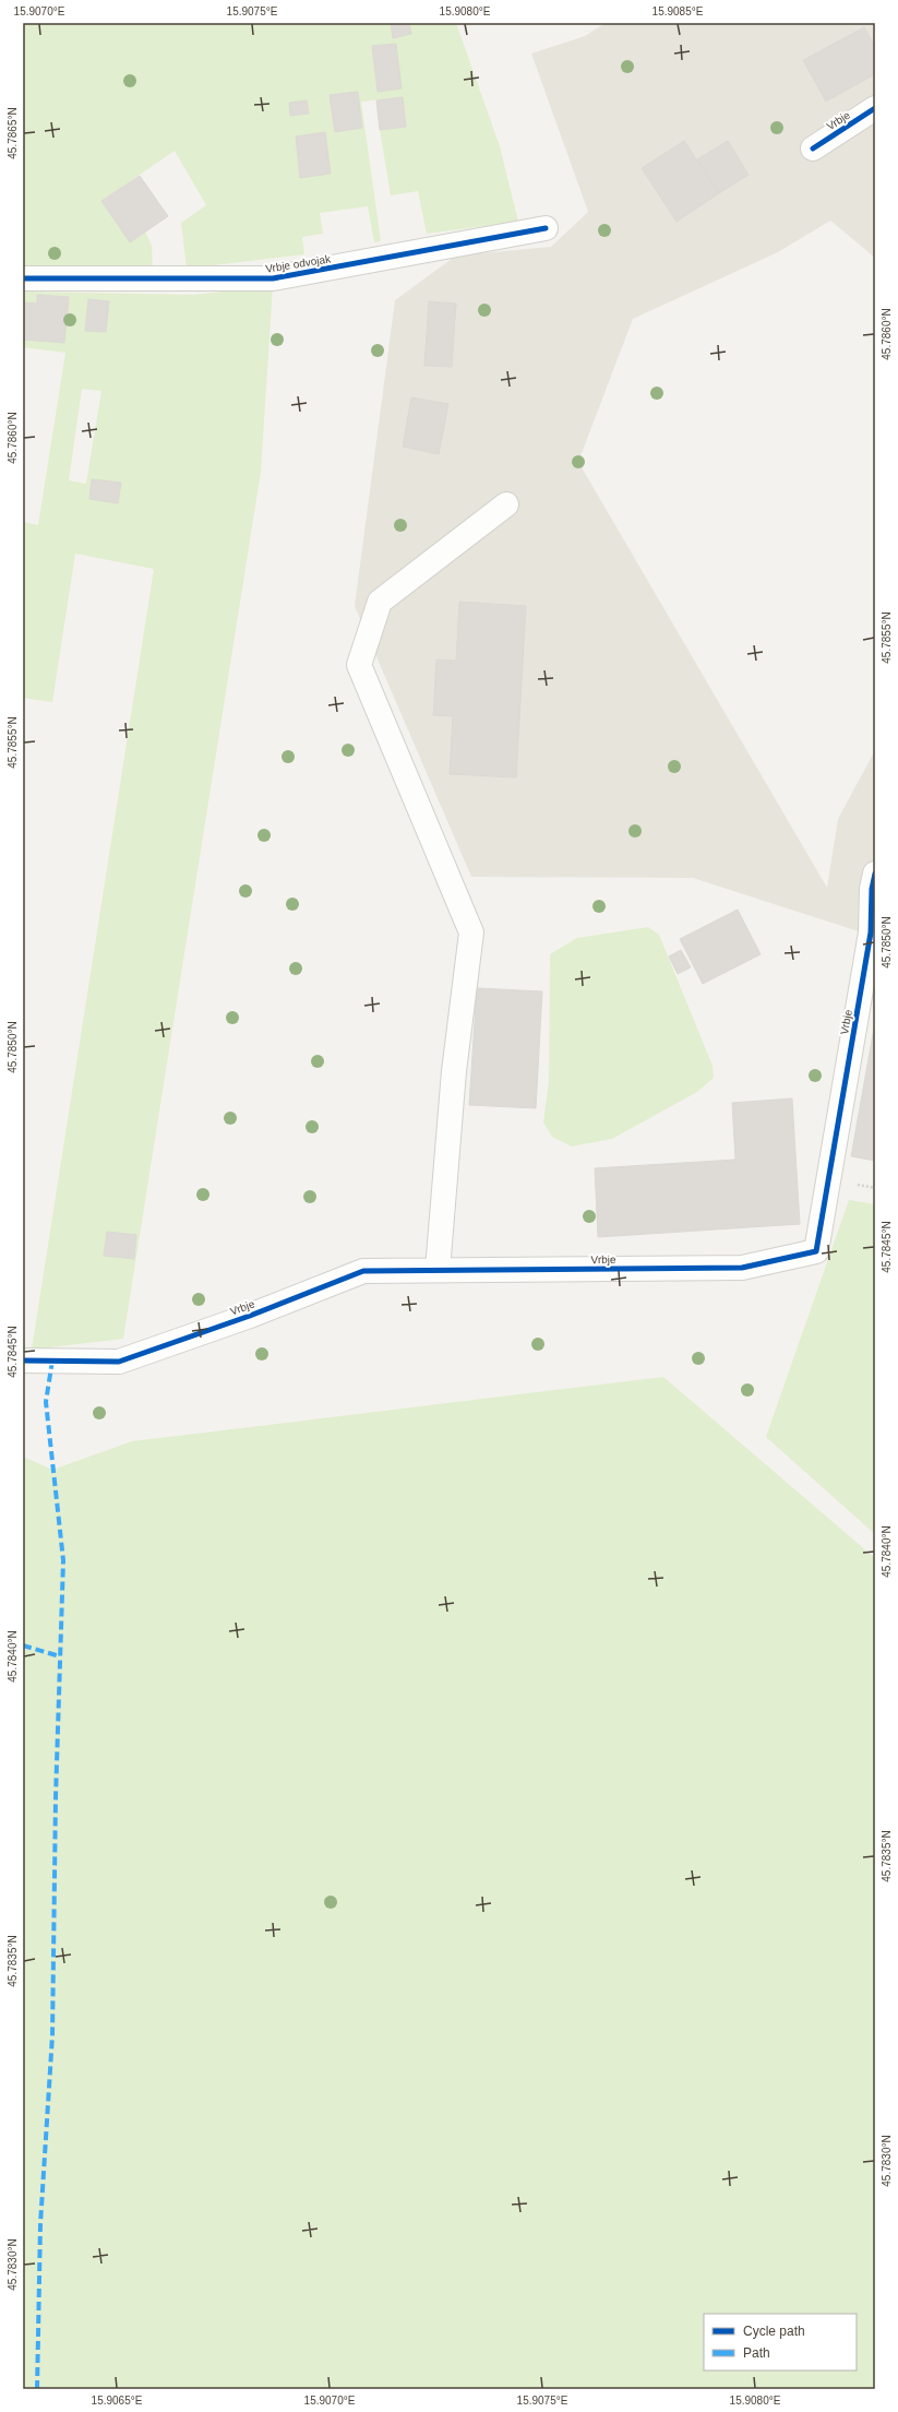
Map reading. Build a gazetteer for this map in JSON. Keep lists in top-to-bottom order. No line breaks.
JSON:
{"streets":{"street":["Vrbje","Vrbje odvojak"]},"legend":["Cycle path","Path"],"coordinates":["15.9070°E","15.9075°E","15.9080°E","15.9085°E","45.7865°N","45.7860°N","45.7855°N","45.7850°N","45.7845°N","45.7840°N","45.7835°N","45.7830°N","15.9065°E"]}
